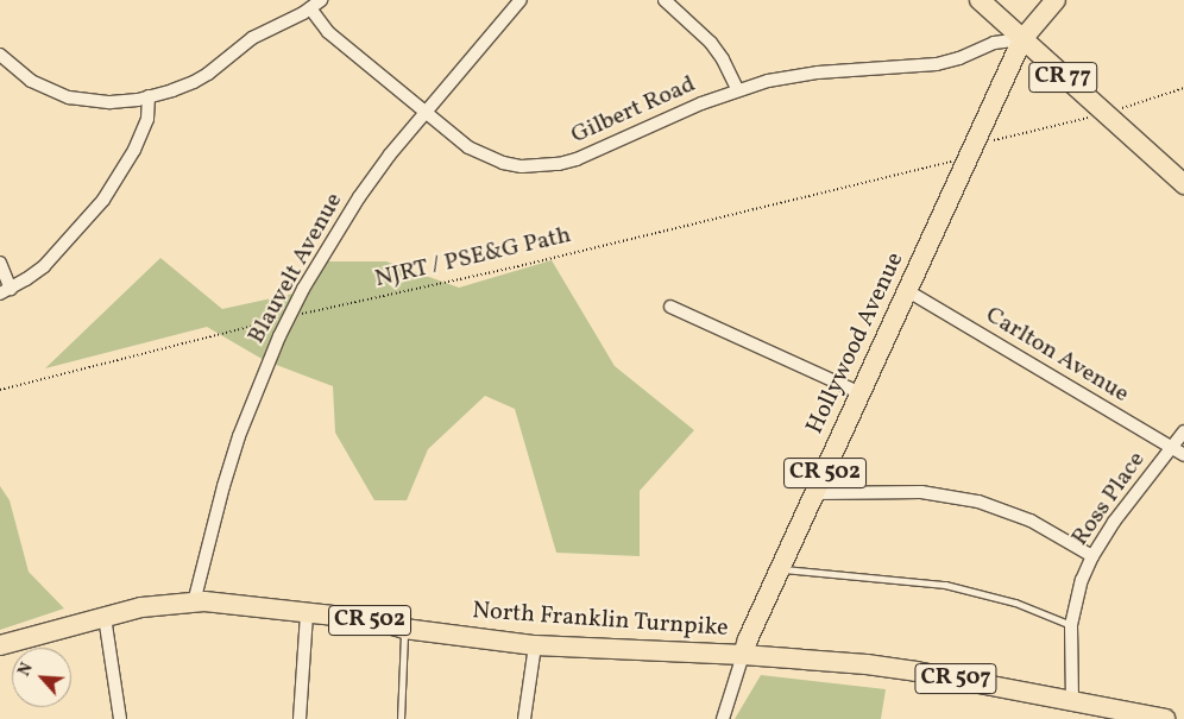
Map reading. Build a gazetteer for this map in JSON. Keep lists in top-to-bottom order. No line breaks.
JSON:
{"streets":{"main road":["CR 77","Hollywood Avenue","CR 502","North Franklin Turnpike","CR 507"],"street":["Gilbert Road","Blauvelt Avenue","Carlton Avenue","Ross Place"],"path":["NJRT / PSE&G Path"]},"crossings":[["CR 77","Gilbert Road"],["CR 77","Hollywood Avenue"],["Gilbert Road","Blauvelt Avenue"],["Gilbert Road","Hollywood Avenue"],["NJRT / PSE&G Path","Blauvelt Avenue"],["Blauvelt Avenue","North Franklin Turnpike"],["Hollywood Avenue","Carlton Avenue"],["Hollywood Avenue","North Franklin Turnpike"],["Carlton Avenue","Ross Place"],["Ross Place","North Franklin Turnpike"]],"north":"top left"}
